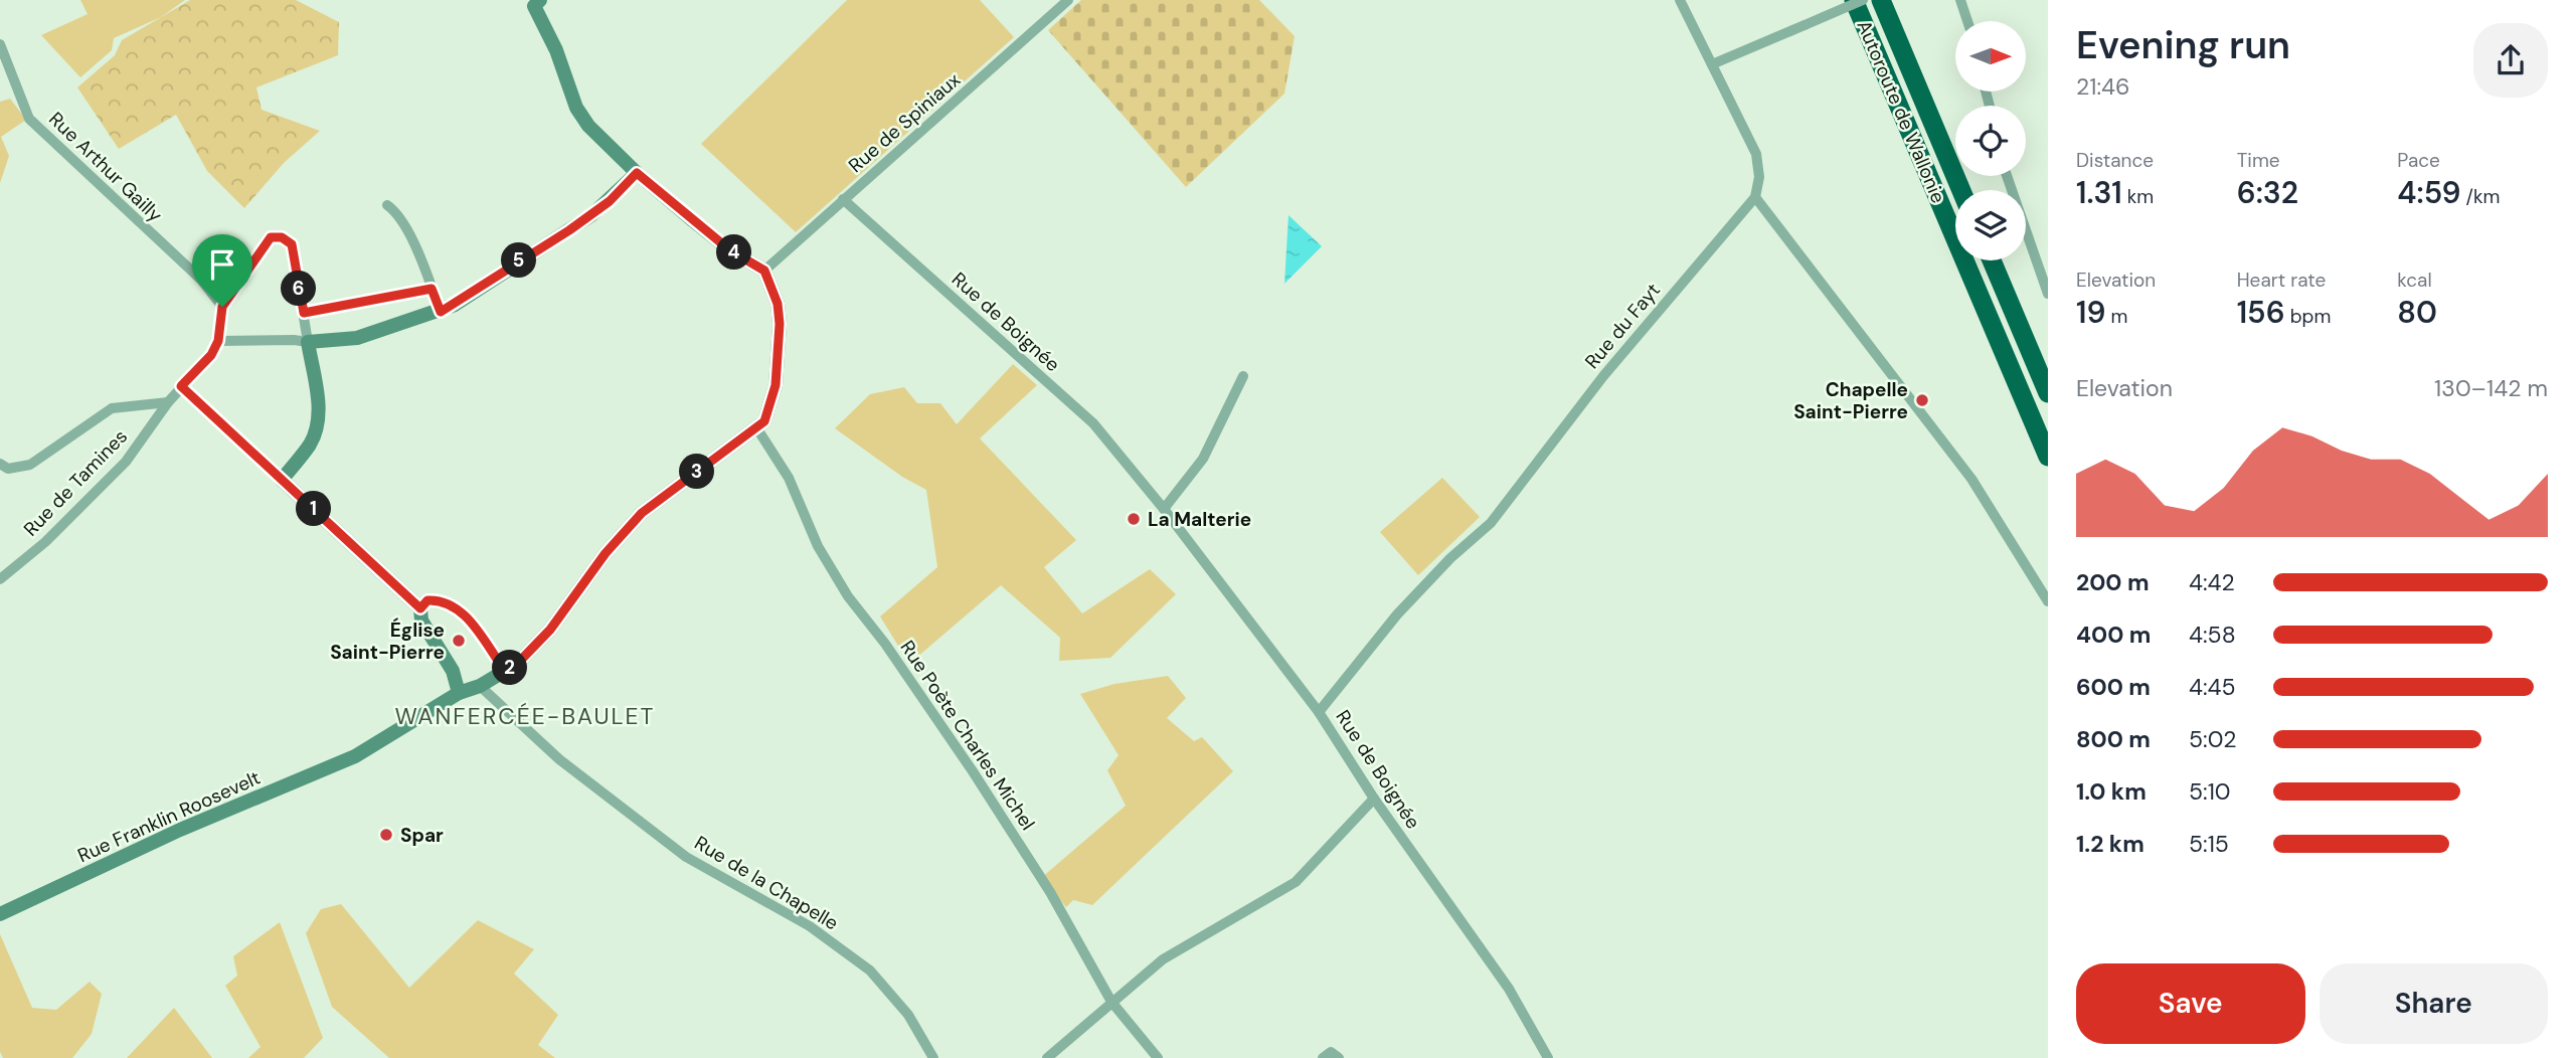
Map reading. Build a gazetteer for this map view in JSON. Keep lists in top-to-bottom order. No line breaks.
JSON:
{"streets":{"highway":["Autoroute de Wallonie"],"main road":["Rue Franklin Roosevelt"],"street":["Rue de Spiniaux","Rue Arthur Gailly","Rue de Boignée","Rue du Fayt","Rue de Tamines","Rue Poète Charles Michel","Rue de la Chapelle"]},"crossings":[["Rue de Spiniaux","Rue de Boignée"],["Rue de Boignée","Rue du Fayt"],["Rue Poète Charles Michel","Rue Franklin Roosevelt"],["Rue Franklin Roosevelt","Rue de la Chapelle"]],"districts":["WANFERCÉE-BAULET"],"places":["Chapelle Saint-Pierre","La Malterie","Église Saint-Pierre","Spar"],"north":"right","page":{"heading":["Evening run","21:46"],"stats":[["Distance","1.31 km"],["Time","6:32"],["Pace","4:59 /km"],["Elevation","19 m"],["Heart rate","156 bpm"],["kcal","80"]],"pins":["4","5","6","3","1","2"],"chart":["Elevation","130–142 m"],"list":[{"name":"200 m","note":"4:42"},{"name":"400 m","note":"4:58"},{"name":"600 m","note":"4:45"},{"name":"800 m","note":"5:02"},{"name":"1.0 km","note":"5:10"},{"name":"1.2 km","note":"5:15"}],"buttons":["Save","Share"]}}
